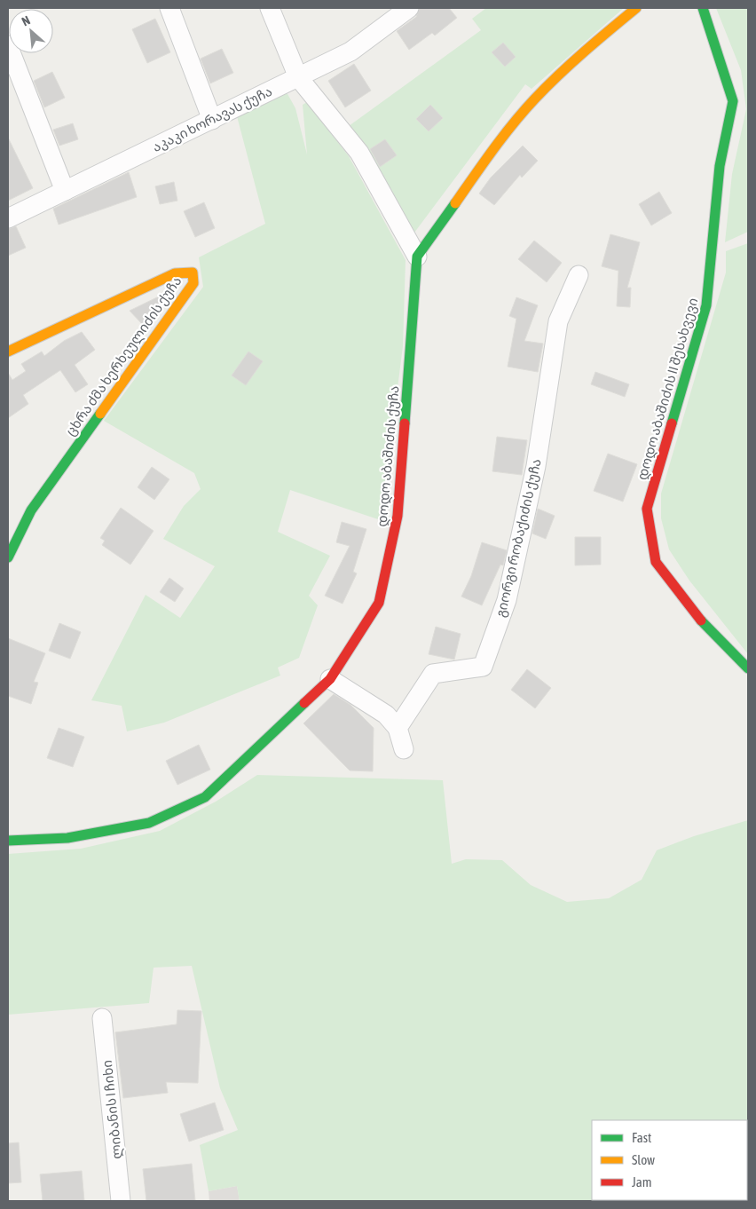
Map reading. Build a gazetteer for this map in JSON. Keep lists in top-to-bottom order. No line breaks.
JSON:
{"streets":{"street":["აკაკი ხორავას ქუჩა","ცხრა ძმა ხერხეულიძის ქუჩა","დოდო აბაშიძის II შესახვევი","დოდო აბაშიძის ქუჩა","გიორგი რობაქიძის ქუჩა","ლიბანის I ჩიხი"]},"legend":["Fast","Slow","Jam"],"north":"top left"}
